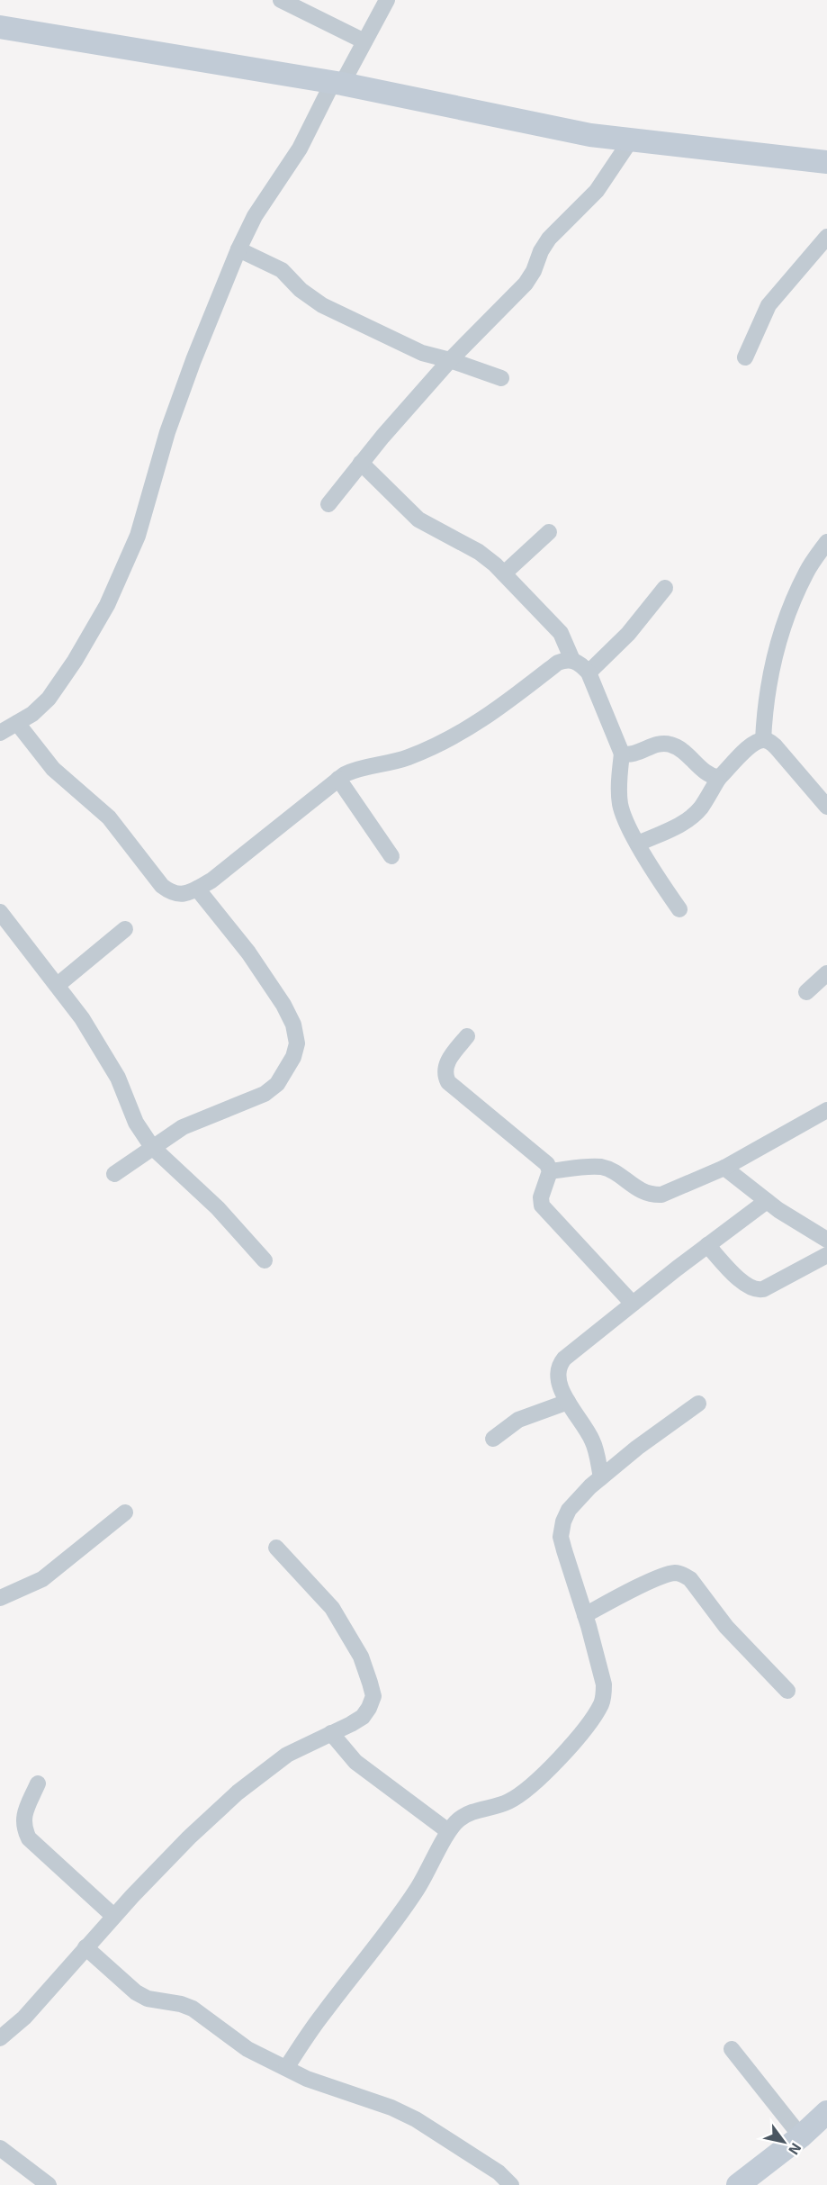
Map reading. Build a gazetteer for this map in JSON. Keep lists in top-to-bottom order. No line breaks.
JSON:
{"north":"bottom right"}
